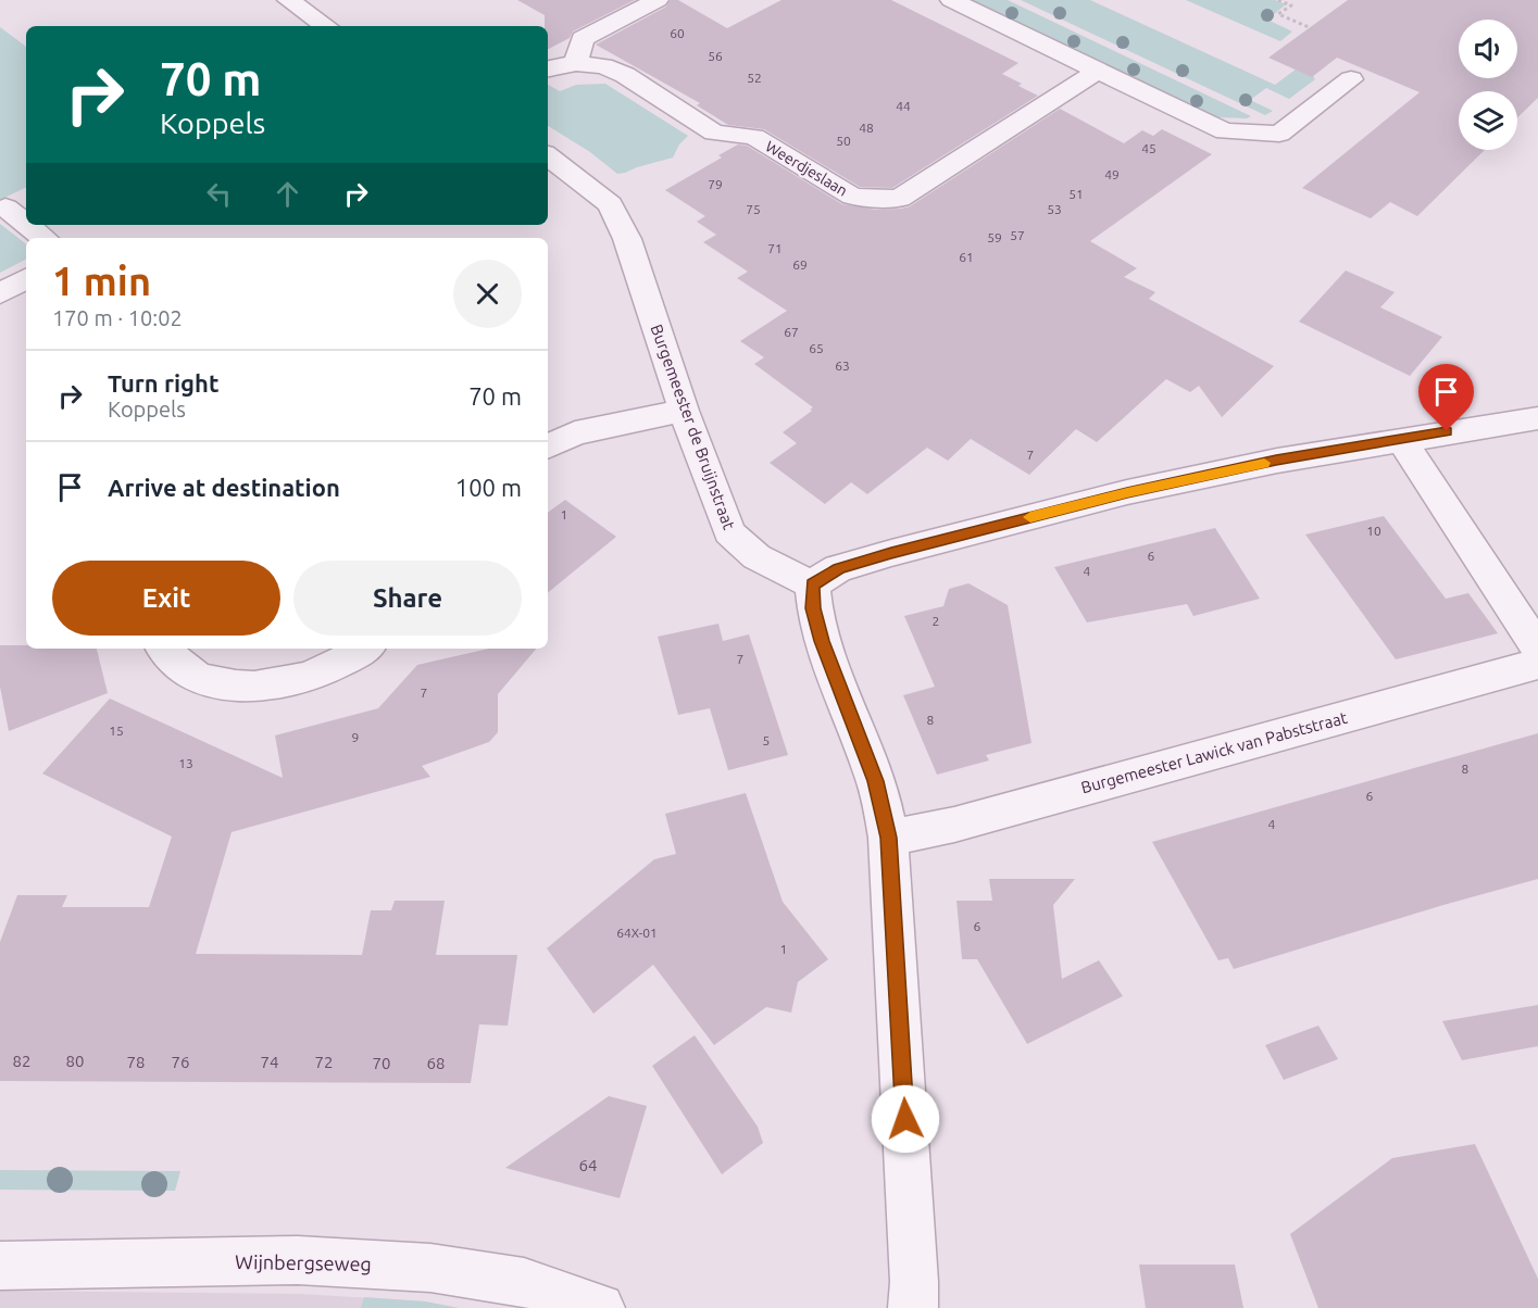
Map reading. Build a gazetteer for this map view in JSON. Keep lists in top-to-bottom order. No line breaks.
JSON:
{"streets":{"street":["Weerdjeslaan","Burgemeester de Bruijnstraat","Burgemeester Lawick van Pabststraat","Wijnbergseweg"]},"house_numbers":["60","56","52","44","48","50","45","49","79","51","75","53","57","59","71","61","69","67","65","63","7","1","10","6","4","2","7","7","8","15","9","5","13","8","6","4","6","64X-01","1","82","80","78","76","74","72","70","68","64"],"page":{"turn":["70 m","Koppels"],"heading":["1 min","170 m · 10:02"],"list":[{"name":"Turn right","note":"Koppels","value":"70 m"},{"name":"Arrive at destination","value":"100 m"}],"buttons":["Exit","Share"]}}
